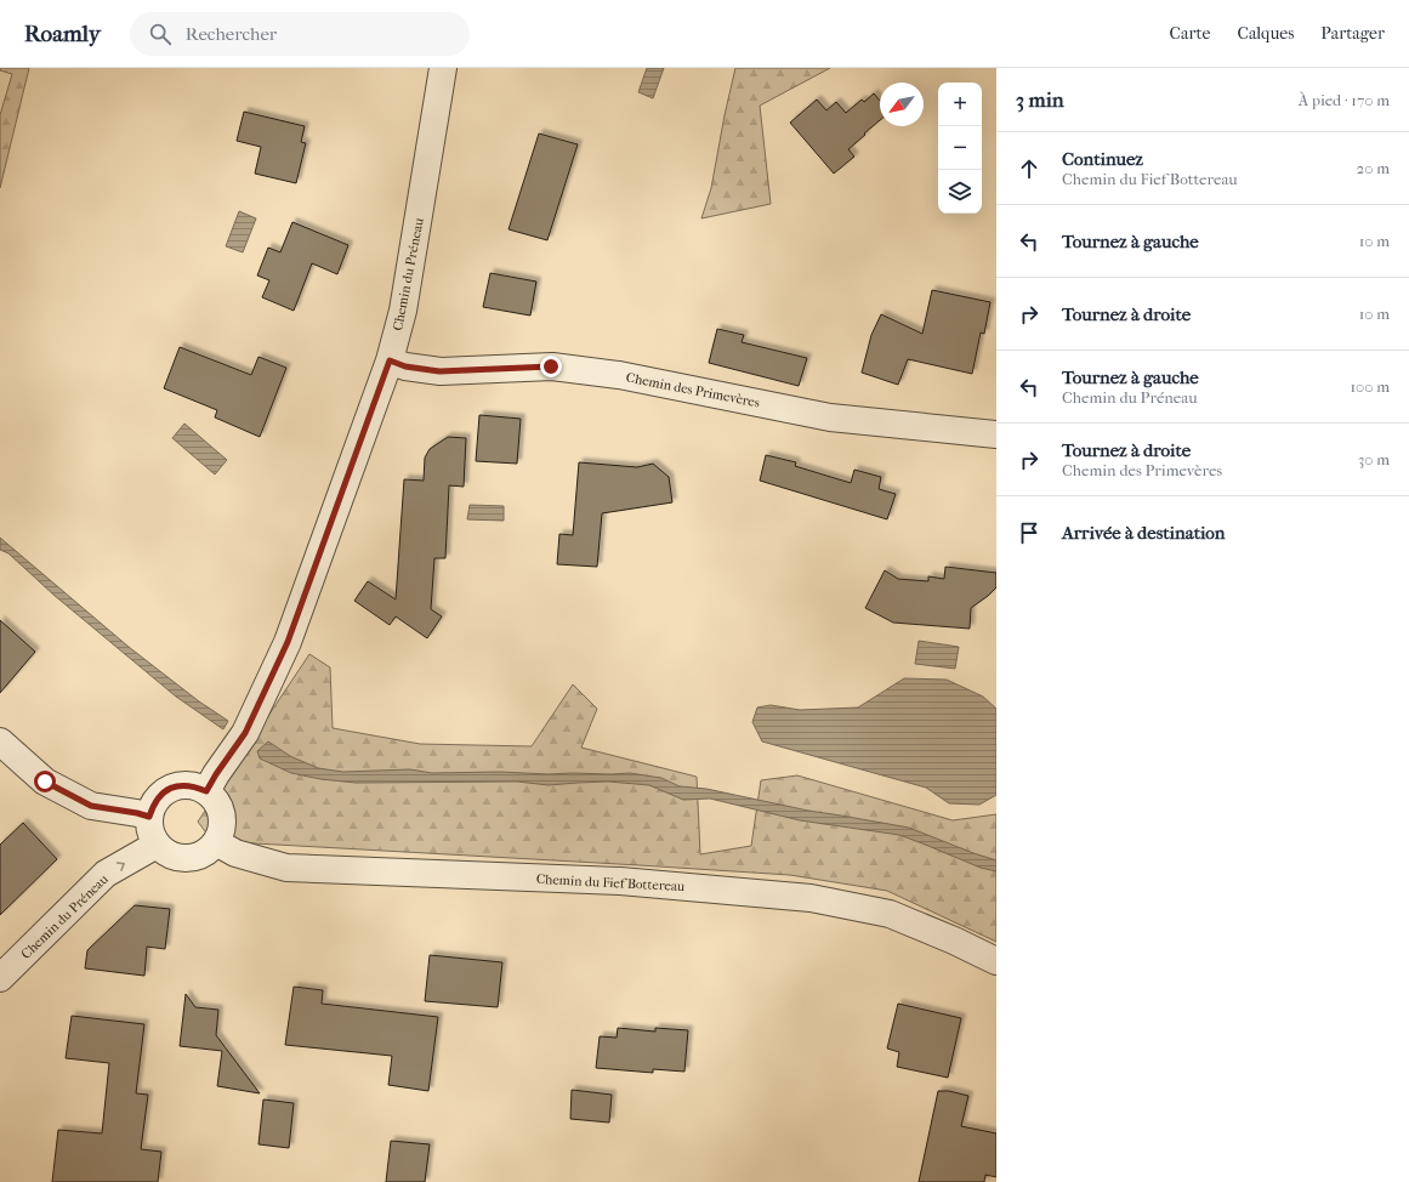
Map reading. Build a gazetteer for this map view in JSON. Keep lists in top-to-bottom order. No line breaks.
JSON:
{"streets":{"street":["Chemin du Préneau","Chemin des Primevères","Chemin du Fief Bottereau"]},"crossings":[["Chemin du Préneau","Chemin des Primevères"],["Chemin du Préneau","Chemin du Fief Bottereau"]],"north":"bottom left","page":{"header":"Roamly","search":"Rechercher","nav":["Carte","Calques","Partager"],"heading":["3 min","À pied · 170 m"],"map_buttons":["+","−"],"list":[["Continuez","Chemin du Fief Bottereau","20 m"],["Tournez à gauche","10 m"],["Tournez à droite","10 m"],["Tournez à gauche","Chemin du Préneau","100 m"],["Tournez à droite","Chemin des Primevères","30 m"],"Arrivée à destination"]}}
